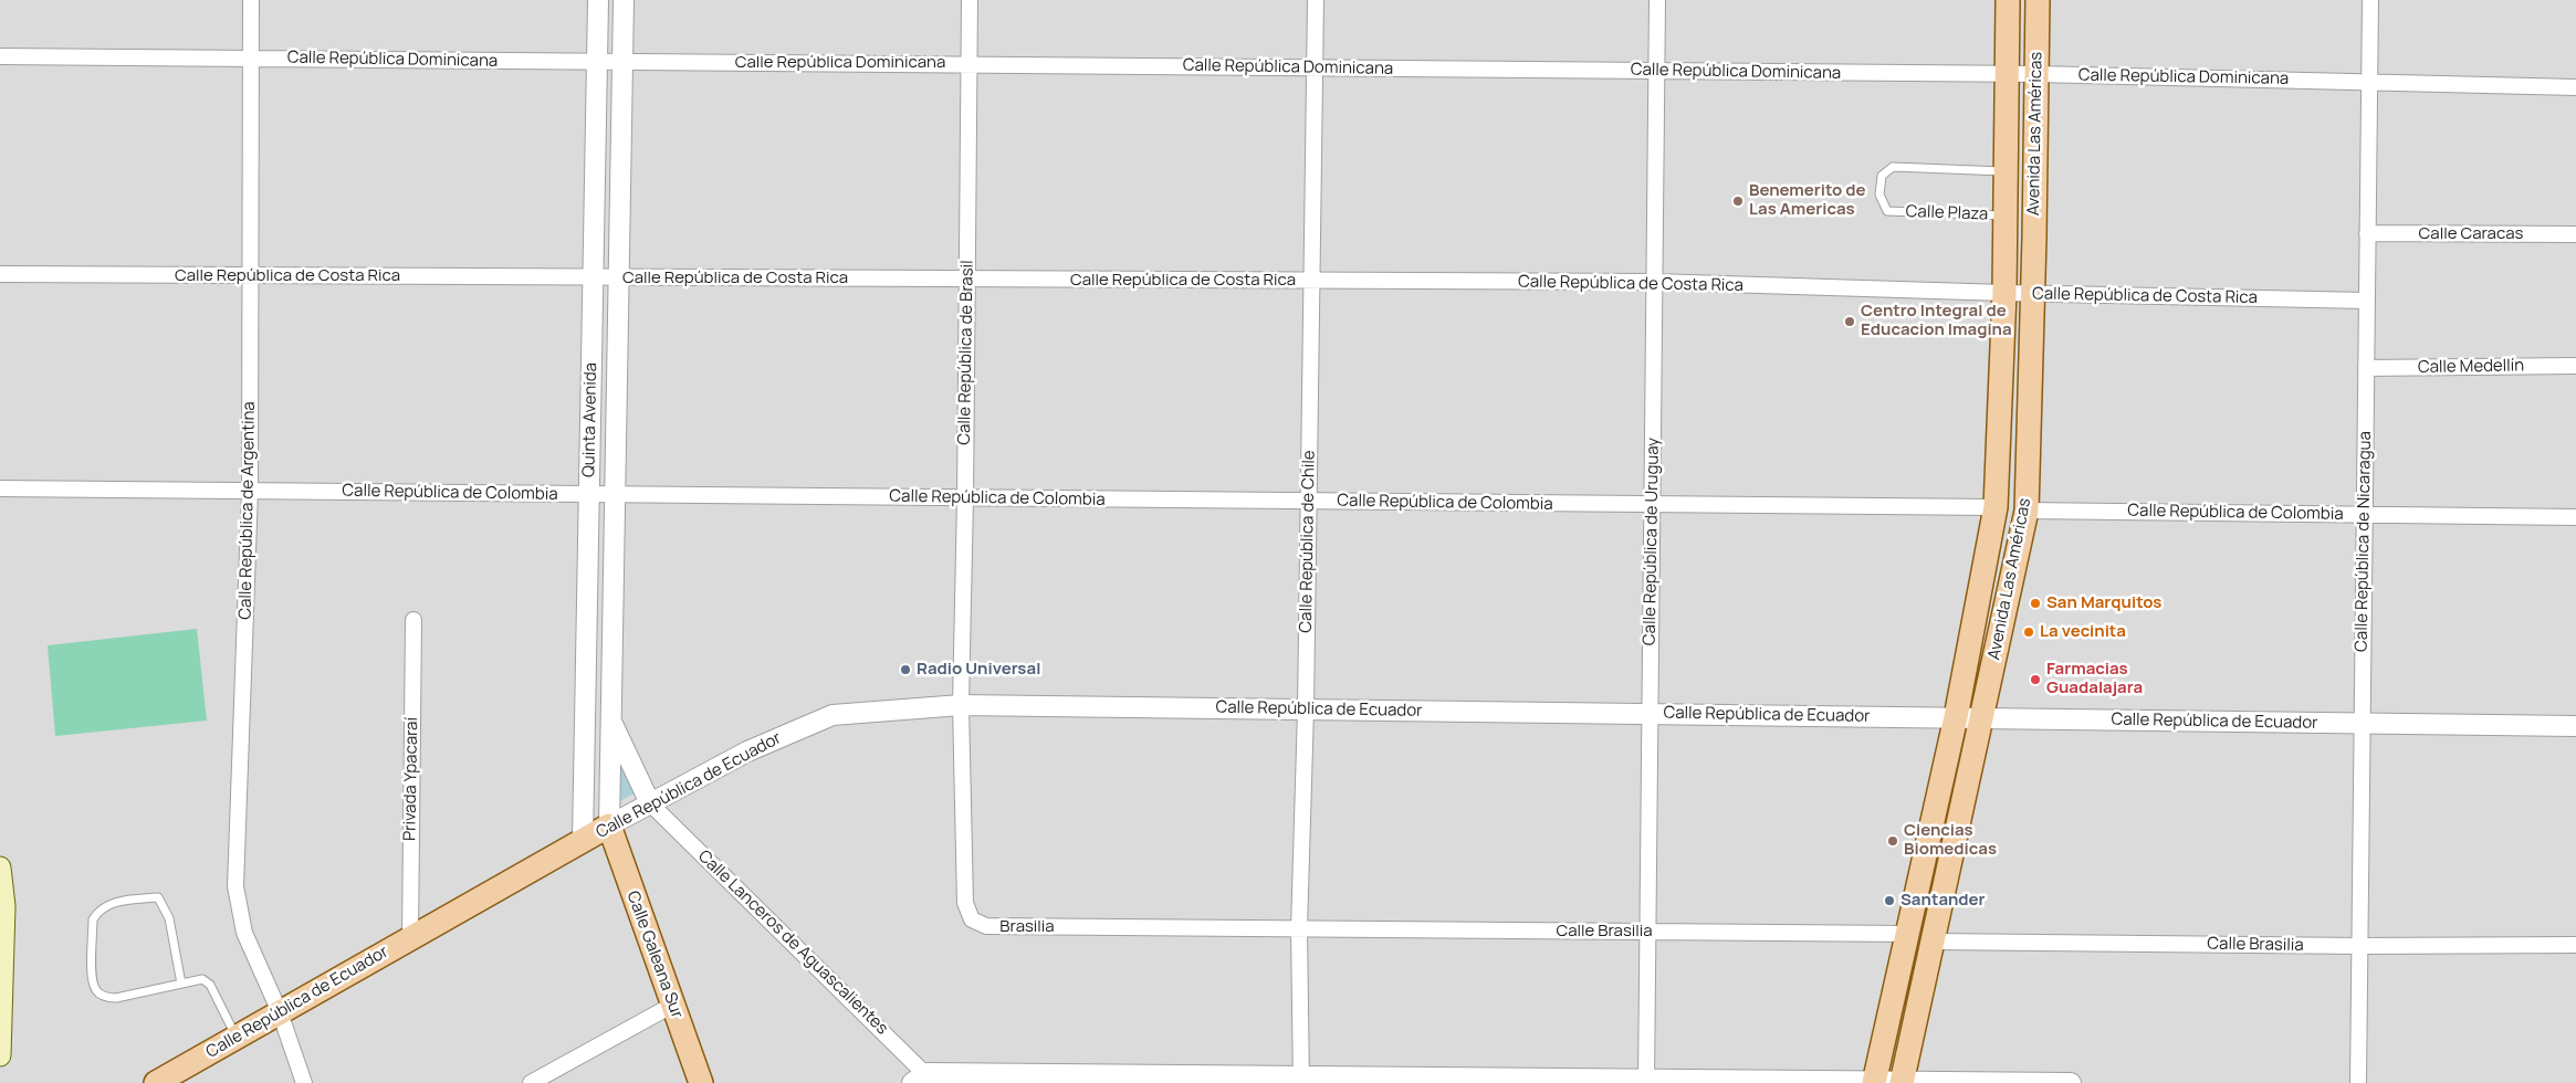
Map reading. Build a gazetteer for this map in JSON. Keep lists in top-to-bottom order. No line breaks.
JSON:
{"streets":{"main road":["Avenida Las Américas","Calle República de Ecuador","Calle Galeana Sur"],"street":["Calle República Dominicana","Calle Caracas","Calle República de Costa Rica","Calle República de Brasil","Calle Medellín","Quinta Avenida","Calle República de Colombia","Calle República de Argentina","Calle República de Chile","Calle República de Uruguay","Calle República de Nicaragua","Privada Ypacaraí","Brasilia","Calle Brasilia","Calle Lanceros de Aguascalientes"],"lane":["Calle Plaza"]},"crossings":[["Calle República Dominicana","Avenida Las Américas"],["Calle República Dominicana","Calle República de Brasil"],["Calle República Dominicana","Quinta Avenida"],["Calle República Dominicana","Calle República de Argentina"],["Calle República Dominicana","Calle República de Chile"],["Calle República Dominicana","Calle República de Uruguay"],["Calle República Dominicana","Calle República de Nicaragua"],["Avenida Las Américas","Calle Plaza"],["Avenida Las Américas","Calle República de Costa Rica"],["Avenida Las Américas","Calle República de Colombia"],["Avenida Las Américas","Calle República de Ecuador"],["Avenida Las Américas","Calle Brasilia"],["Calle Caracas","Calle República de Nicaragua"],["Calle República de Costa Rica","Calle República de Brasil"],["Calle República de Costa Rica","Quinta Avenida"],["Calle República de Costa Rica","Calle República de Argentina"],["Calle República de Costa Rica","Calle República de Chile"],["Calle República de Costa Rica","Calle República de Uruguay"],["Calle República de Costa Rica","Calle República de Nicaragua"],["Calle República de Brasil","Calle República de Colombia"],["Calle República de Brasil","Calle República de Ecuador"],["Calle República de Brasil","Brasilia"],["Calle Medellín","Calle República de Nicaragua"],["Quinta Avenida","Calle República de Colombia"],["Quinta Avenida","Calle República de Ecuador"],["Quinta Avenida","Calle Galeana Sur"],["Calle República de Colombia","Calle República de Argentina"],["Calle República de Colombia","Calle República de Chile"],["Calle República de Colombia","Calle República de Uruguay"],["Calle República de Colombia","Calle República de Nicaragua"],["Calle República de Argentina","Calle República de Ecuador"],["Calle República de Chile","Calle República de Ecuador"],["Calle República de Chile","Brasilia"],["Calle República de Chile","Calle Brasilia"],["Calle República de Uruguay","Calle República de Ecuador"],["Calle República de Uruguay","Calle Brasilia"],["Calle República de Nicaragua","Calle República de Ecuador"],["Calle República de Nicaragua","Calle Brasilia"],["Calle República de Ecuador","Privada Ypacaraí"],["Calle República de Ecuador","Brasilia"],["Calle República de Ecuador","Calle Lanceros de Aguascalientes"],["Calle República de Ecuador","Calle Galeana Sur"],["Brasilia","Calle Brasilia"]],"places":["Benemerito de Las Americas","Centro Integral de Educacion Imagina","San Marquitos","La vecinita","Radio Universal","Farmacias Guadalajara","Ciencias Biomedicas","Santander"]}
